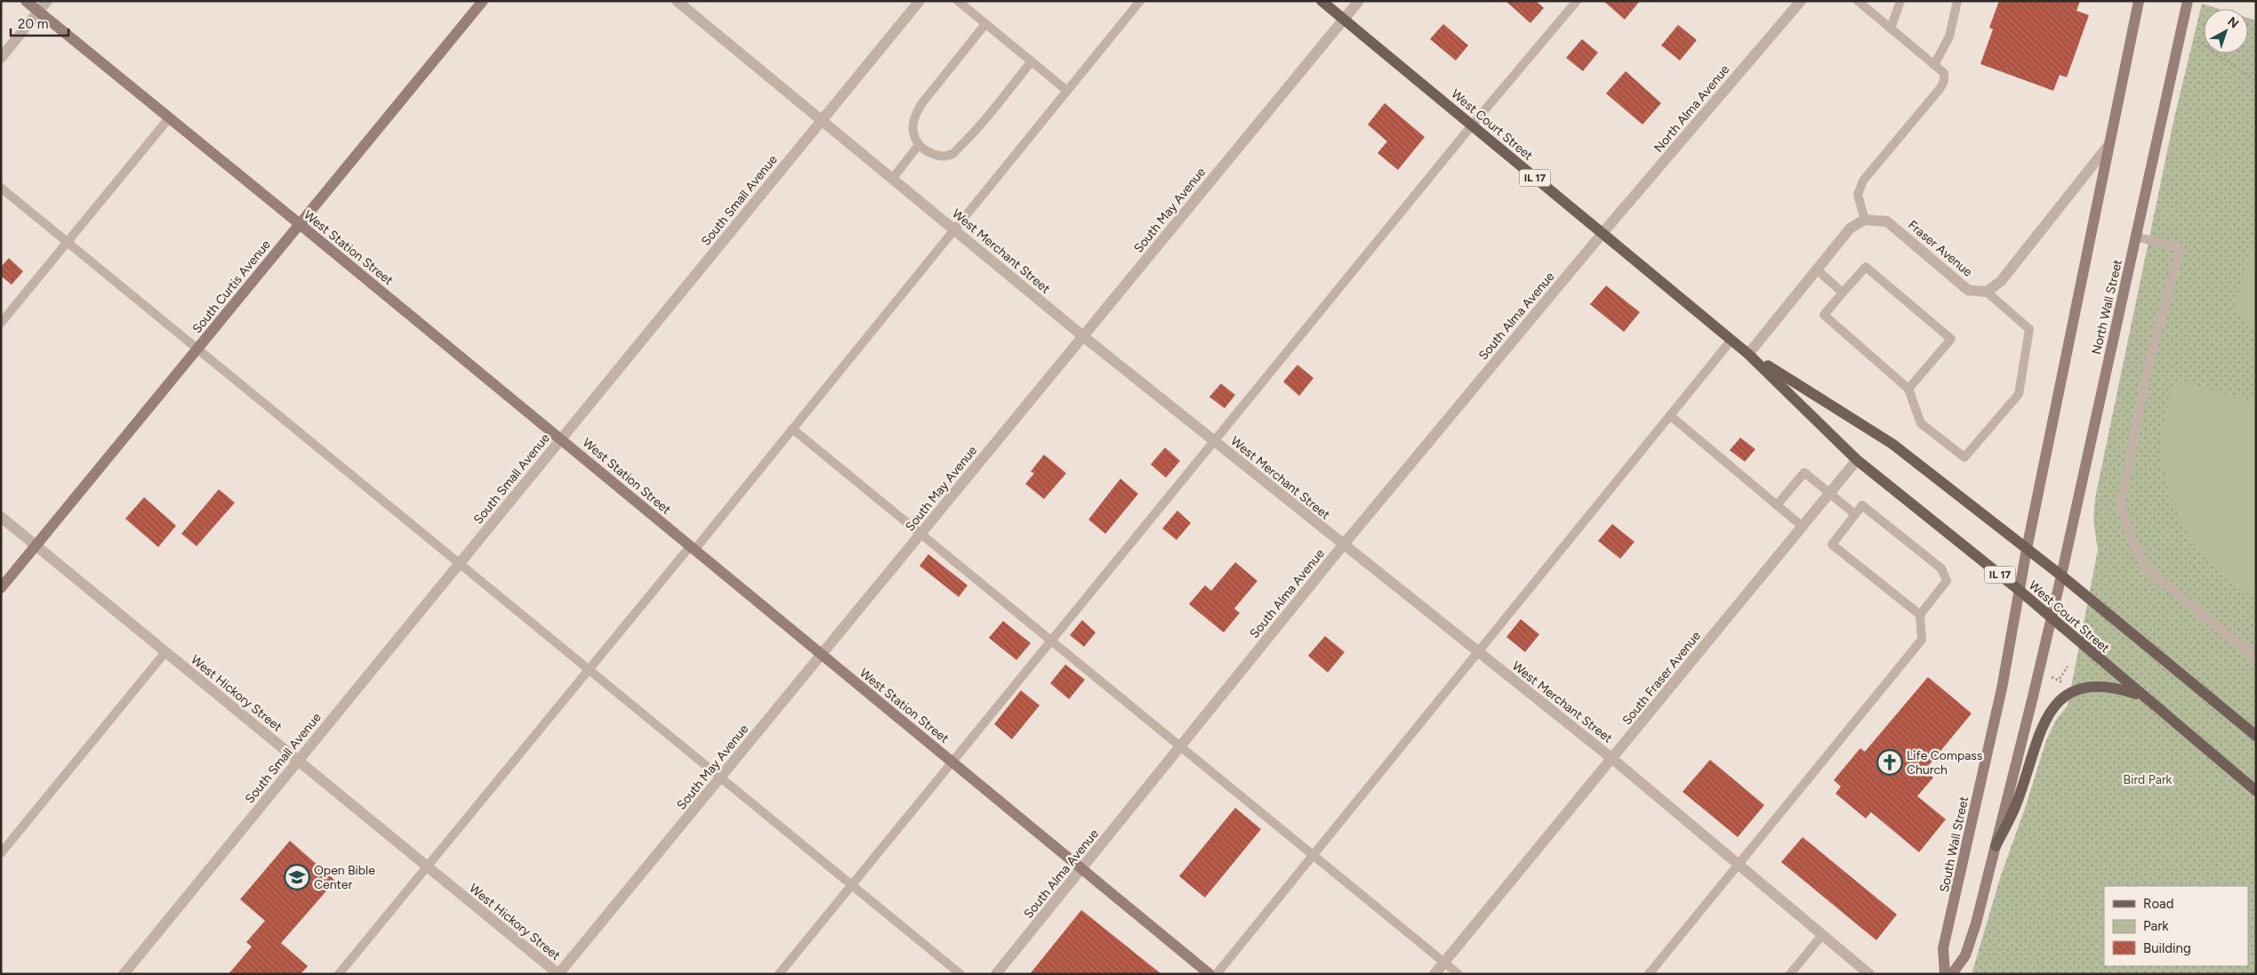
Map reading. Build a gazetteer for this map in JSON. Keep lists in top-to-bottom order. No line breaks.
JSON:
{"streets":{"main road":["West Court Street","IL 17","West Station Street","South Curtis Avenue","North Wall Street","South Wall Street"],"street":["North Alma Avenue","South Small Avenue","South May Avenue","Fraser Avenue","West Merchant Street","South Alma Avenue","South Fraser Avenue","West Hickory Street"]},"crossings":[["North Alma Avenue","West Court Street"],["North Alma Avenue","South Alma Avenue"],["West Court Street","South May Avenue"],["West Court Street","North Wall Street"],["West Court Street","South Alma Avenue"],["West Court Street","South Fraser Avenue"],["West Court Street","South Wall Street"],["South Small Avenue","West Station Street"],["South Small Avenue","West Merchant Street"],["South Small Avenue","West Hickory Street"],["South May Avenue","West Station Street"],["South May Avenue","West Merchant Street"],["South May Avenue","West Hickory Street"],["West Station Street","South Curtis Avenue"],["West Station Street","South Alma Avenue"],["West Merchant Street","South Alma Avenue"],["West Merchant Street","South Fraser Avenue"],["South Curtis Avenue","West Hickory Street"]],"parks":["Bird Park"],"places":{"church":["Life Compass Church"],"school or university":["Open Bible Center"]},"legend":["Road","Park","Building"],"scale_bar":"20 m","north":"top right"}
